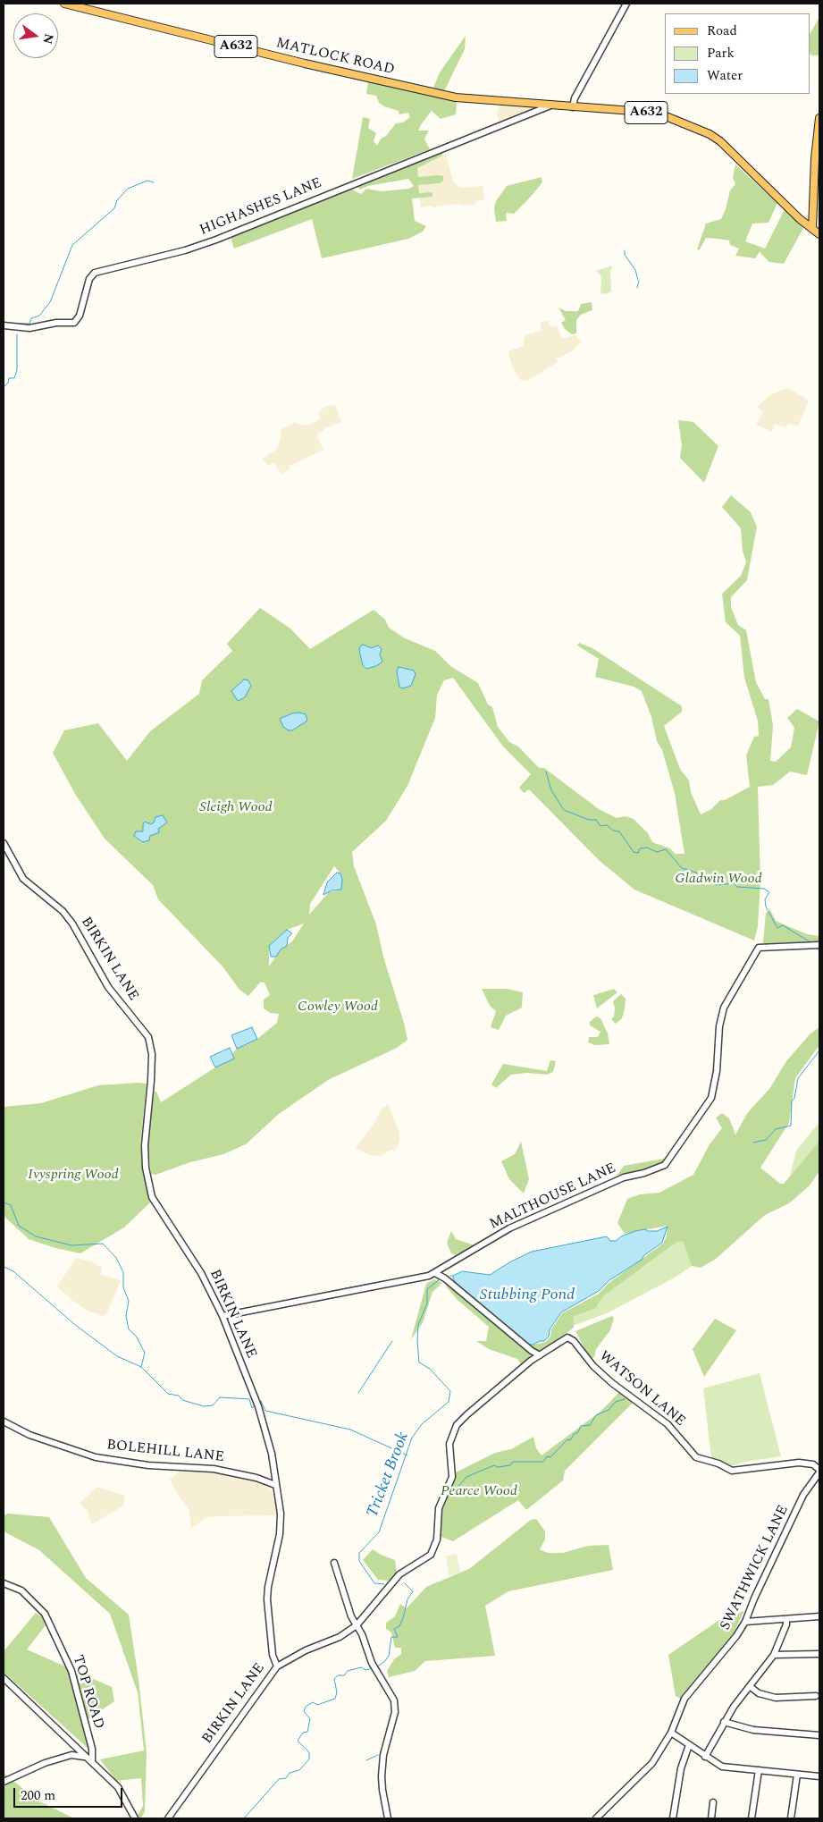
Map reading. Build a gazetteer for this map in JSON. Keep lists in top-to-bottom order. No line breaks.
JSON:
{"streets":{"main road":["A632","MATLOCK ROAD"],"street":["HIGHASHES LANE","BIRKIN LANE","MALTHOUSE LANE","WATSON LANE","BOLEHILL LANE","SWATHWICK LANE","TOP ROAD"]},"crossings":[["A632","MATLOCK ROAD"],["A632","HIGHASHES LANE"],["MATLOCK ROAD","HIGHASHES LANE"],["BIRKIN LANE","MALTHOUSE LANE"],["BIRKIN LANE","WATSON LANE"],["BIRKIN LANE","BOLEHILL LANE"],["WATSON LANE","SWATHWICK LANE"]],"water":["Stubbing Pond","Tricket Brook"],"parks":["Sleigh Wood","Gladwin Wood","Cowley Wood","Ivyspring Wood","Pearce Wood"],"legend":["Road","Park","Water"],"scale_bar":"200 m","north":"right"}
